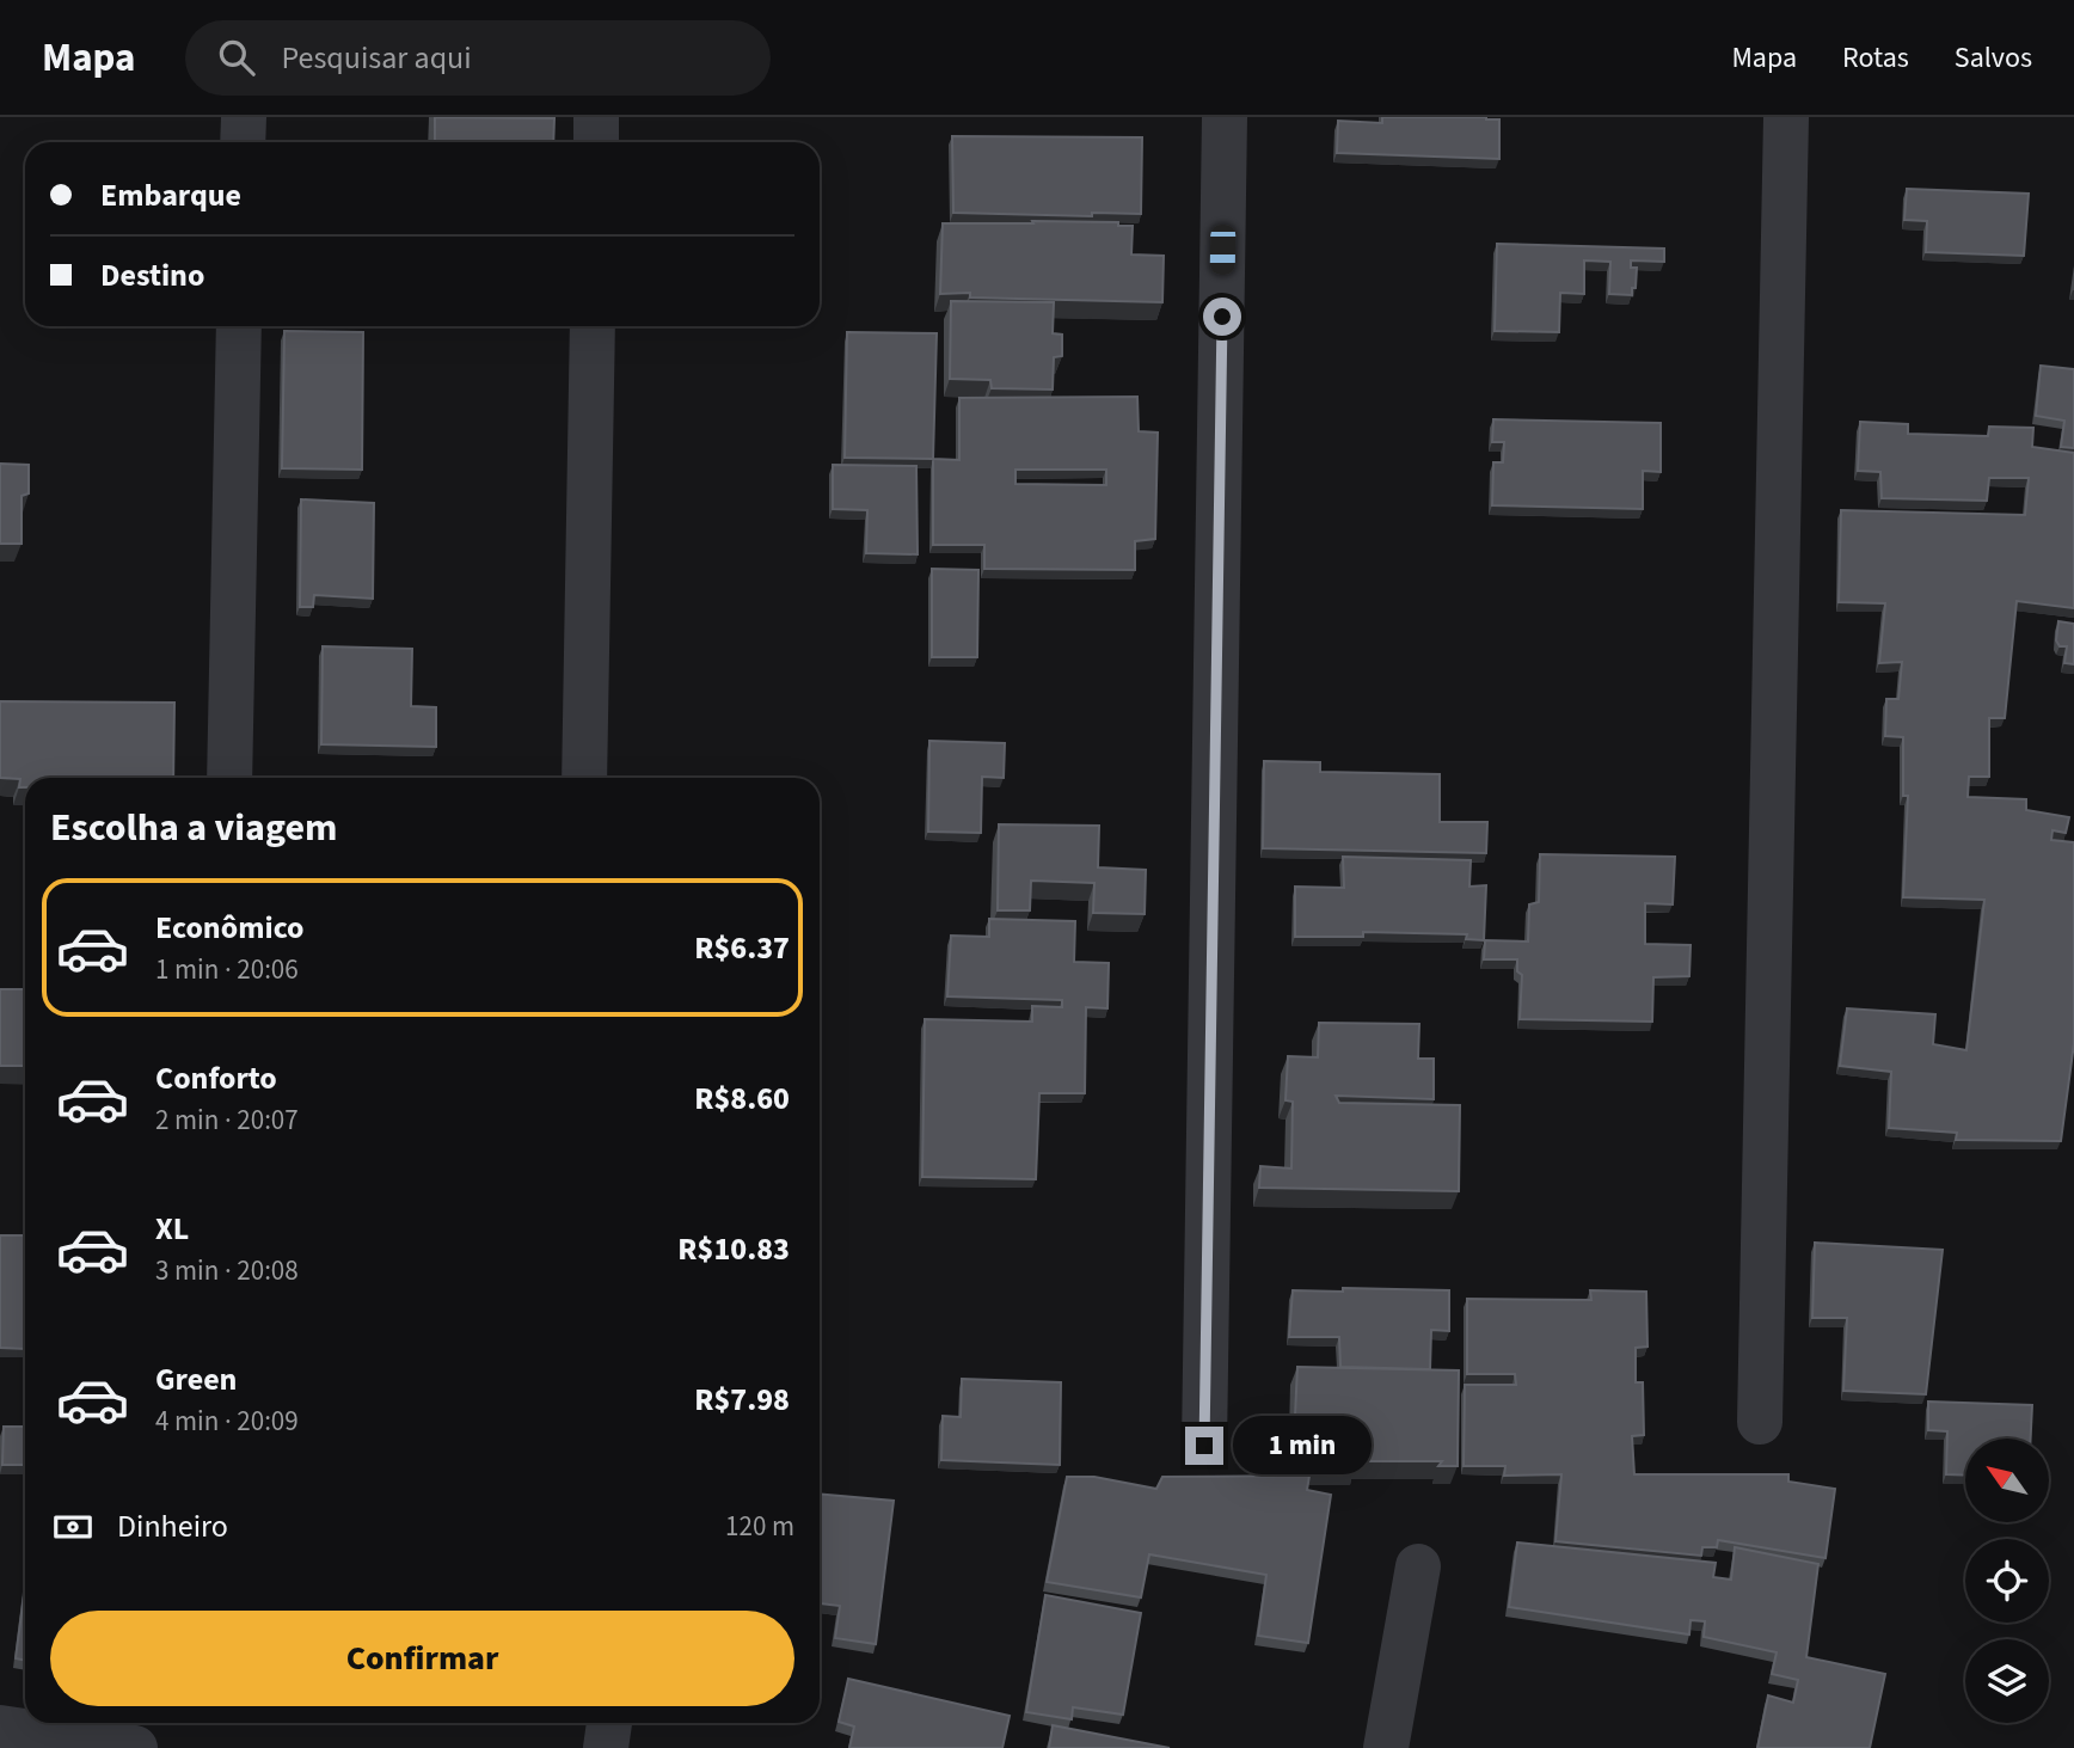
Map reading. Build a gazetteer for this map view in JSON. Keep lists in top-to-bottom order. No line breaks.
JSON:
{"north":"top left","page":{"header":"Mapa","search":"Pesquisar aqui","nav":["Mapa","Rotas","Salvos"],"banner":["Embarque","Destino"],"heading":"Escolha a viagem","list":[{"name":"Econômico","note":"1 min · 20:06","value":"R$6.37"},{"name":"Conforto","note":"2 min · 20:07","value":"R$8.60"},{"name":"XL","note":"3 min · 20:08","value":"R$10.83"},{"name":"Green","note":"4 min · 20:09","value":"R$7.98"}],"bubble":"1 min","pay":["Dinheiro","120 m"],"buttons":"Confirmar"}}
